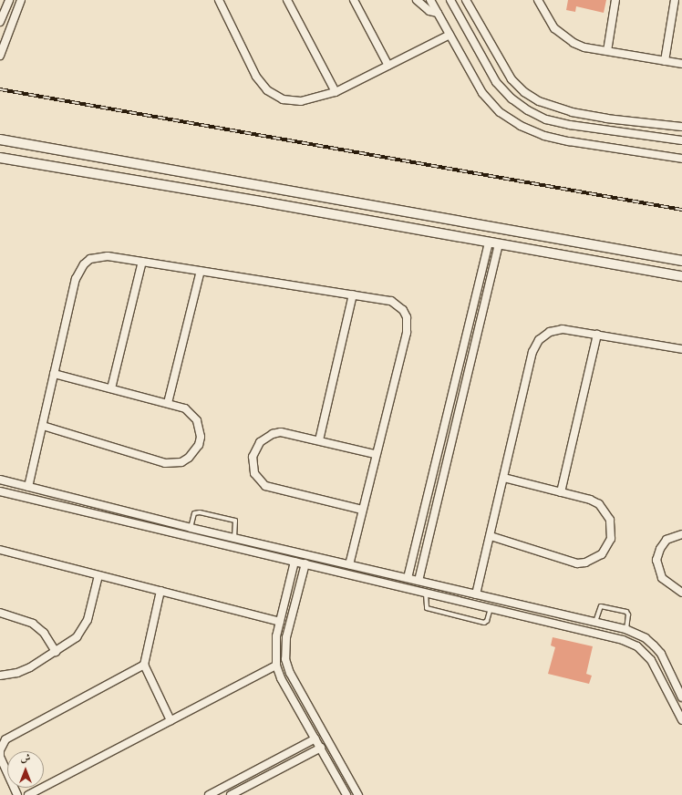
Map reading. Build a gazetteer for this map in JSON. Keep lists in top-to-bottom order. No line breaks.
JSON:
{"north":"top"}
